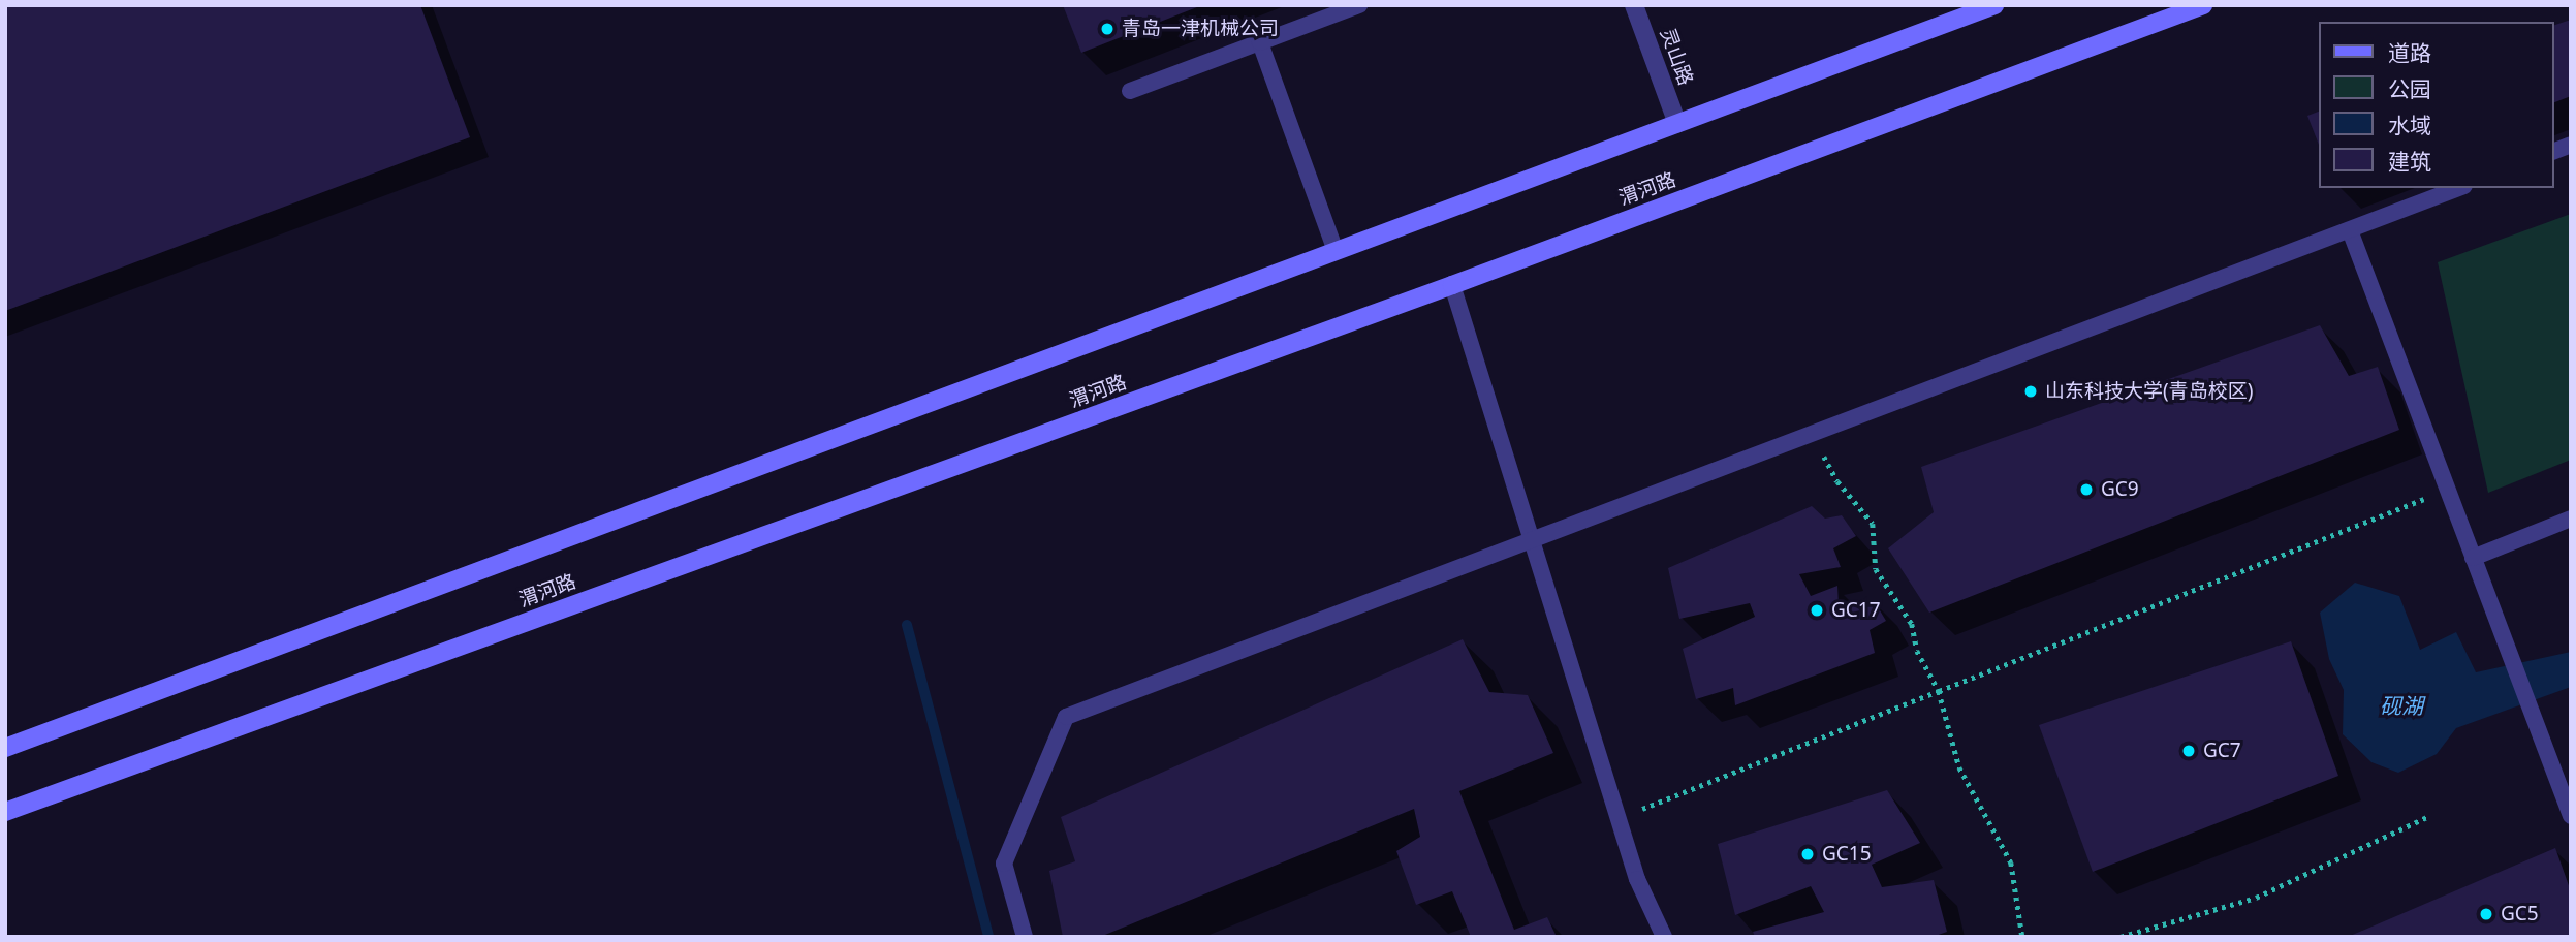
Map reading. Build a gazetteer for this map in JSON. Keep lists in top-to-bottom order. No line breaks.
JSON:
{"streets":{"main road":["渭河路"],"street":["灵山路"]},"water":["砚湖"],"places":["青岛一津机械公司","山东科技大学(青岛校区)","GC9","GC17","GC7","GC15","GC5"],"legend":["道路","公园","水域","建筑"]}
